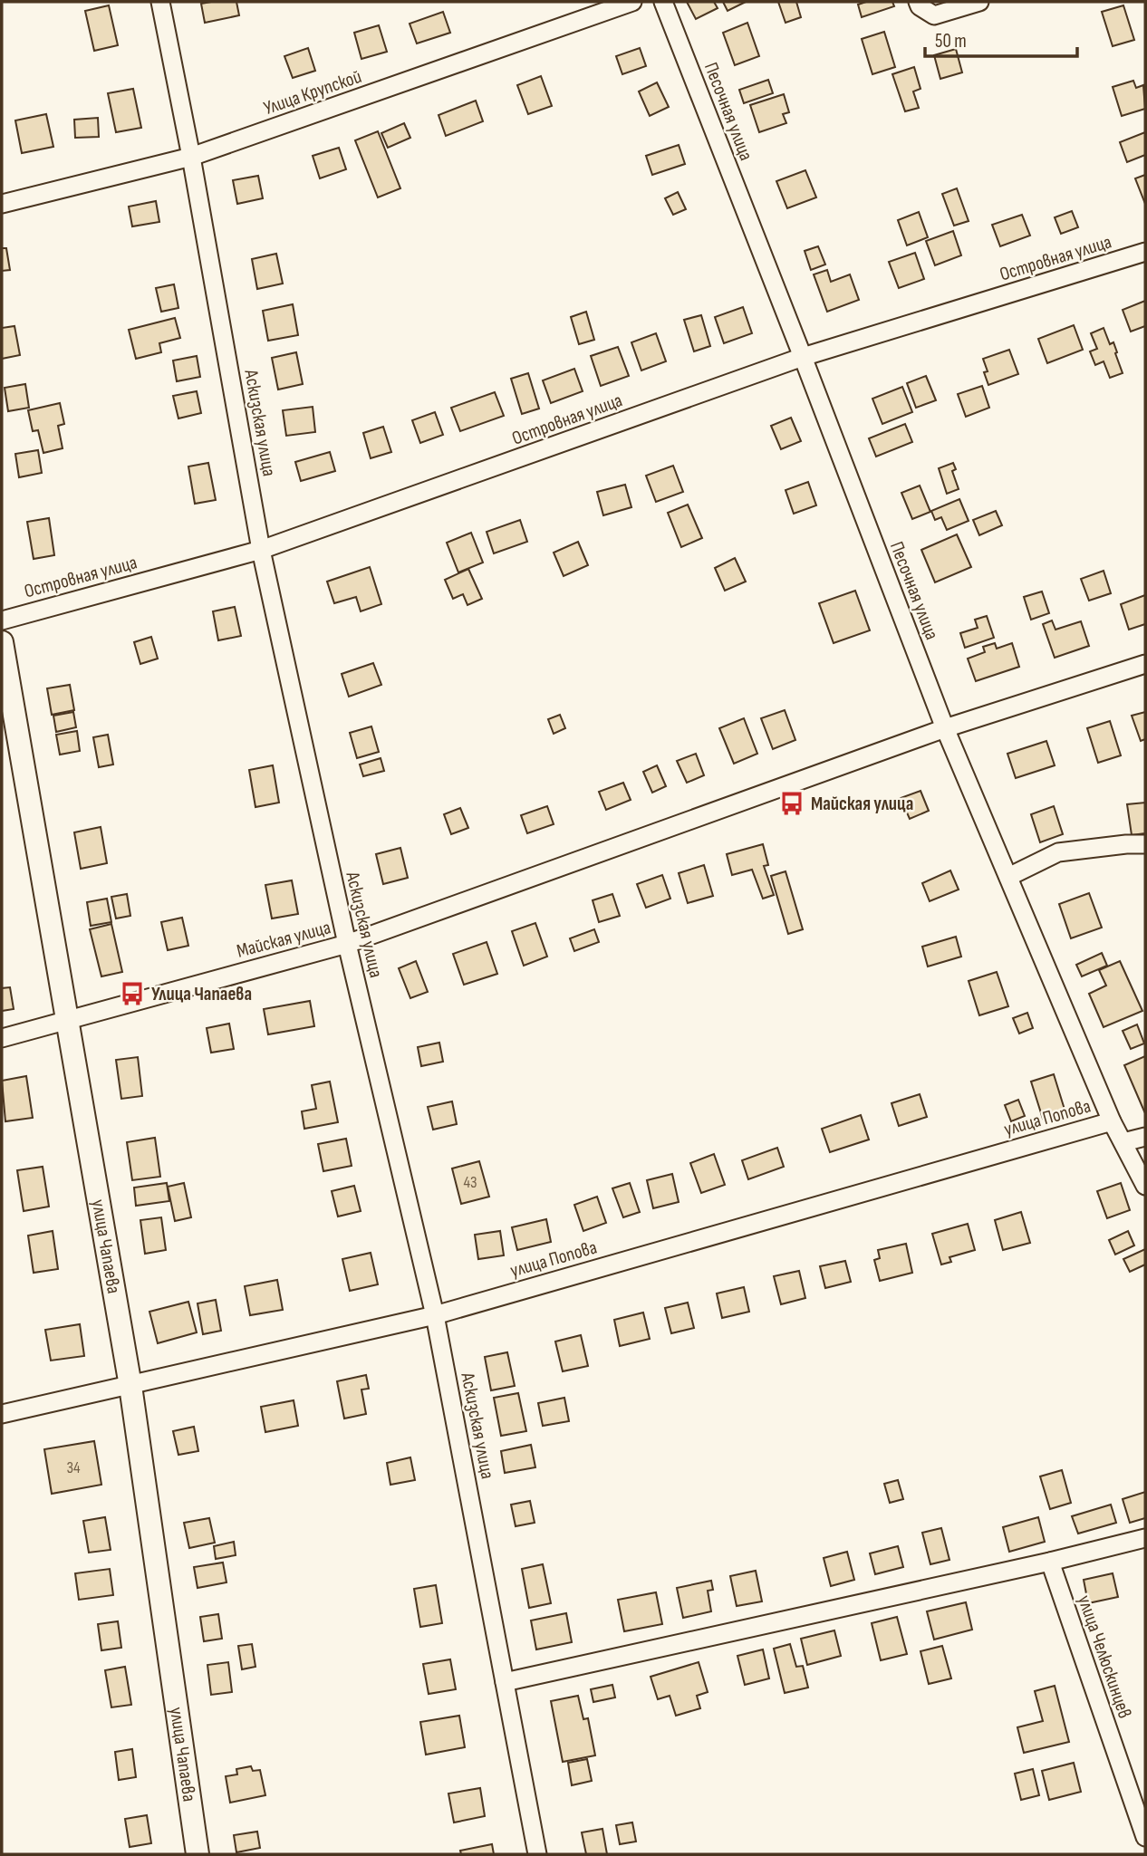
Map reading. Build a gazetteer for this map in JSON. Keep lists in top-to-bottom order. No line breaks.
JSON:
{"streets":{"street":["Улица Крупской","Песочная улица","Островная улица","Аскизская улица","Майская улица","улица Попова","улица Чапаева","улица Челюскинцев"]},"crossings":[["Улица Крупской","Аскизская улица"],["Песочная улица","Островная улица"],["Песочная улица","Майская улица"],["Песочная улица","улица Попова"],["Островная улица","Аскизская улица"],["Аскизская улица","Майская улица"],["Аскизская улица","улица Попова"],["Майская улица","улица Чапаева"],["улица Попова","улица Чапаева"]],"places":{"bus stop":["Майская улица","Улица Чапаева"]},"house_numbers":["43","34"],"scale_bar":"50 m"}
